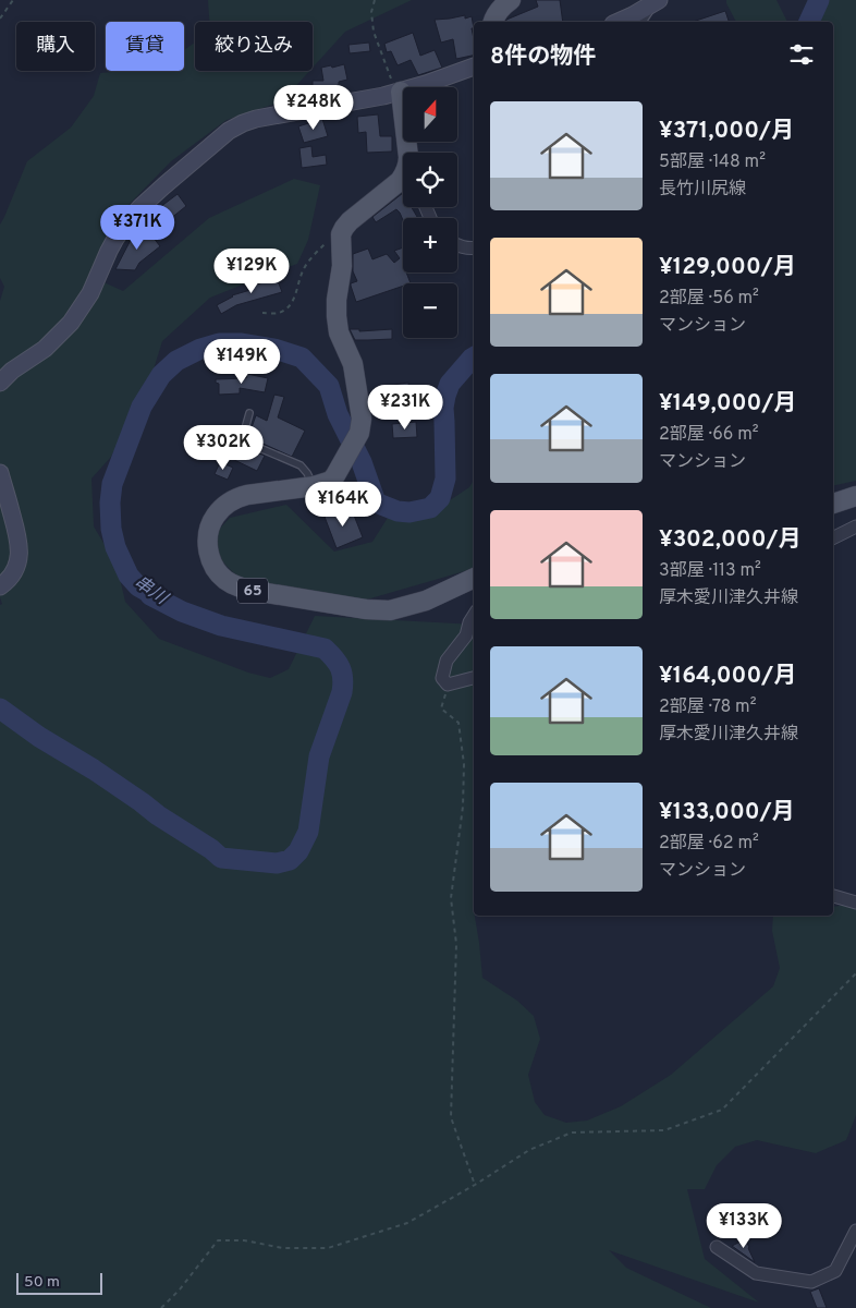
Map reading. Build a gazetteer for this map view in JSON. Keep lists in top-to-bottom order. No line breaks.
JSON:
{"streets":{"main road":["65"]},"water":["串川"],"scale_bar":"50 m","north":"top","page":{"chip":["購入","賃貸","絞り込み"],"heading":"8件の物件","price":["¥248K","¥371K","¥129K","¥149K","¥231K","¥302K","¥164K","¥133K"],"map_buttons":["+","−"],"list":[{"name":"¥371,000/月","note":"5部屋 · 148 m² · 長竹川尻線"},{"name":"¥129,000/月","note":"2部屋 · 56 m² · マンション"},{"name":"¥149,000/月","note":"2部屋 · 66 m² · マンション"},{"name":"¥302,000/月","note":"3部屋 · 113 m² · 厚木愛川津久井線"},{"name":"¥164,000/月","note":"2部屋 · 78 m² · 厚木愛川津久井線"},{"name":"¥133,000/月","note":"2部屋 · 62 m² · マンション"}],"scale":"50 m"}}
